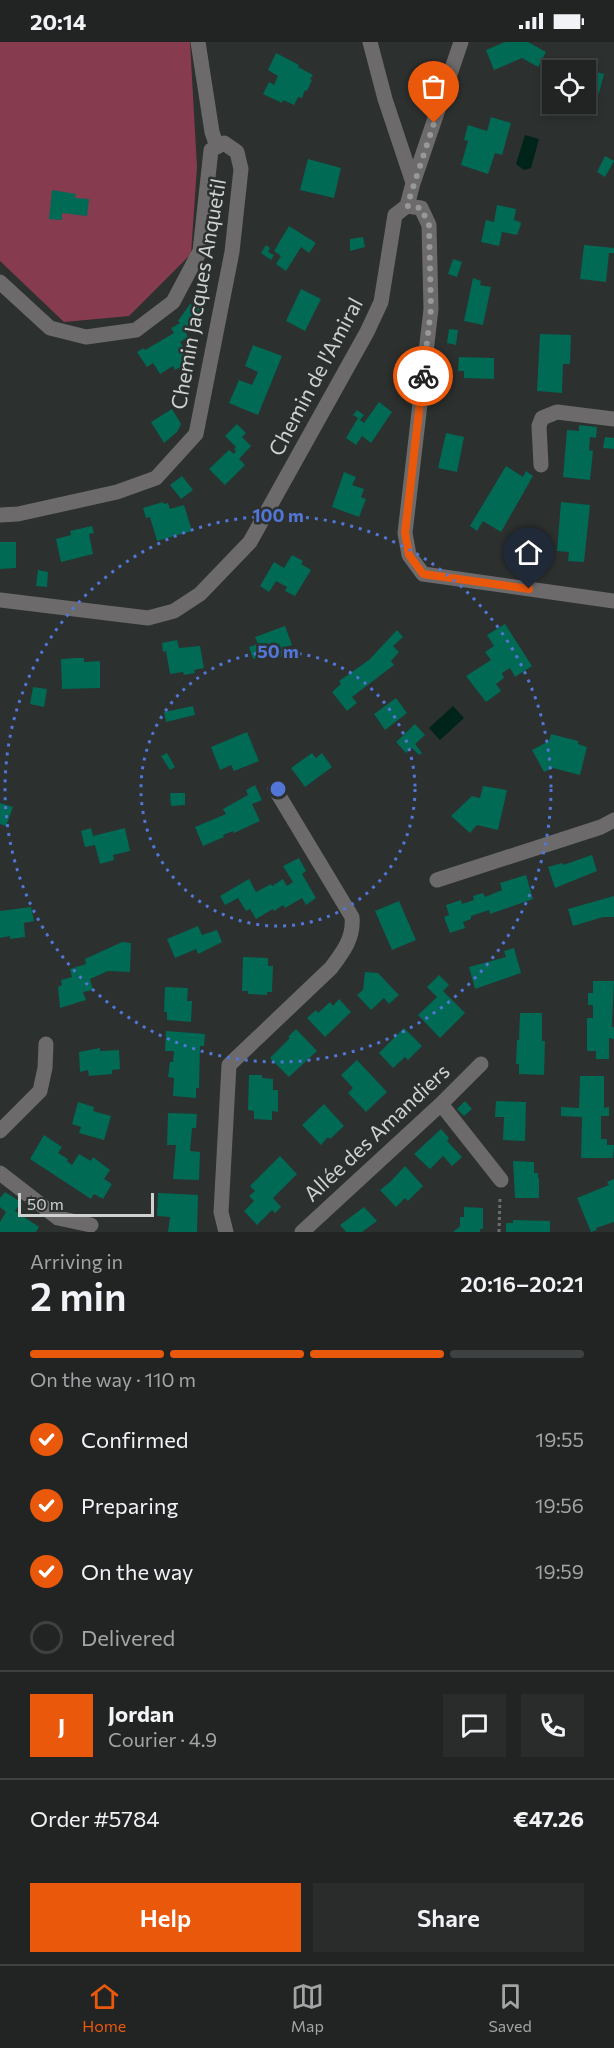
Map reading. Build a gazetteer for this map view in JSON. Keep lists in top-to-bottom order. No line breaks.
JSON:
{"streets":{"street":["Chemin Jacques Anquetil","Chemin de l'Amiral","Allée des Amandiers"]},"scale_bar":"50 m","page":{"status":"20:14","scale":"50 m","heading":["2 min","Arriving in","20:16–20:21"],"panel":["Jordan","Courier · 4.9","Order #5784","€47.26"],"bar":"On the way · 110 m","list":[["Confirmed","19:55"],["Preparing","19:56"],["On the way","19:59"],"Delivered"],"round":"J","buttons":["Help","Share"],"tabs":["Home","Map","Saved"]},"rings":["100 m","50 m"]}
